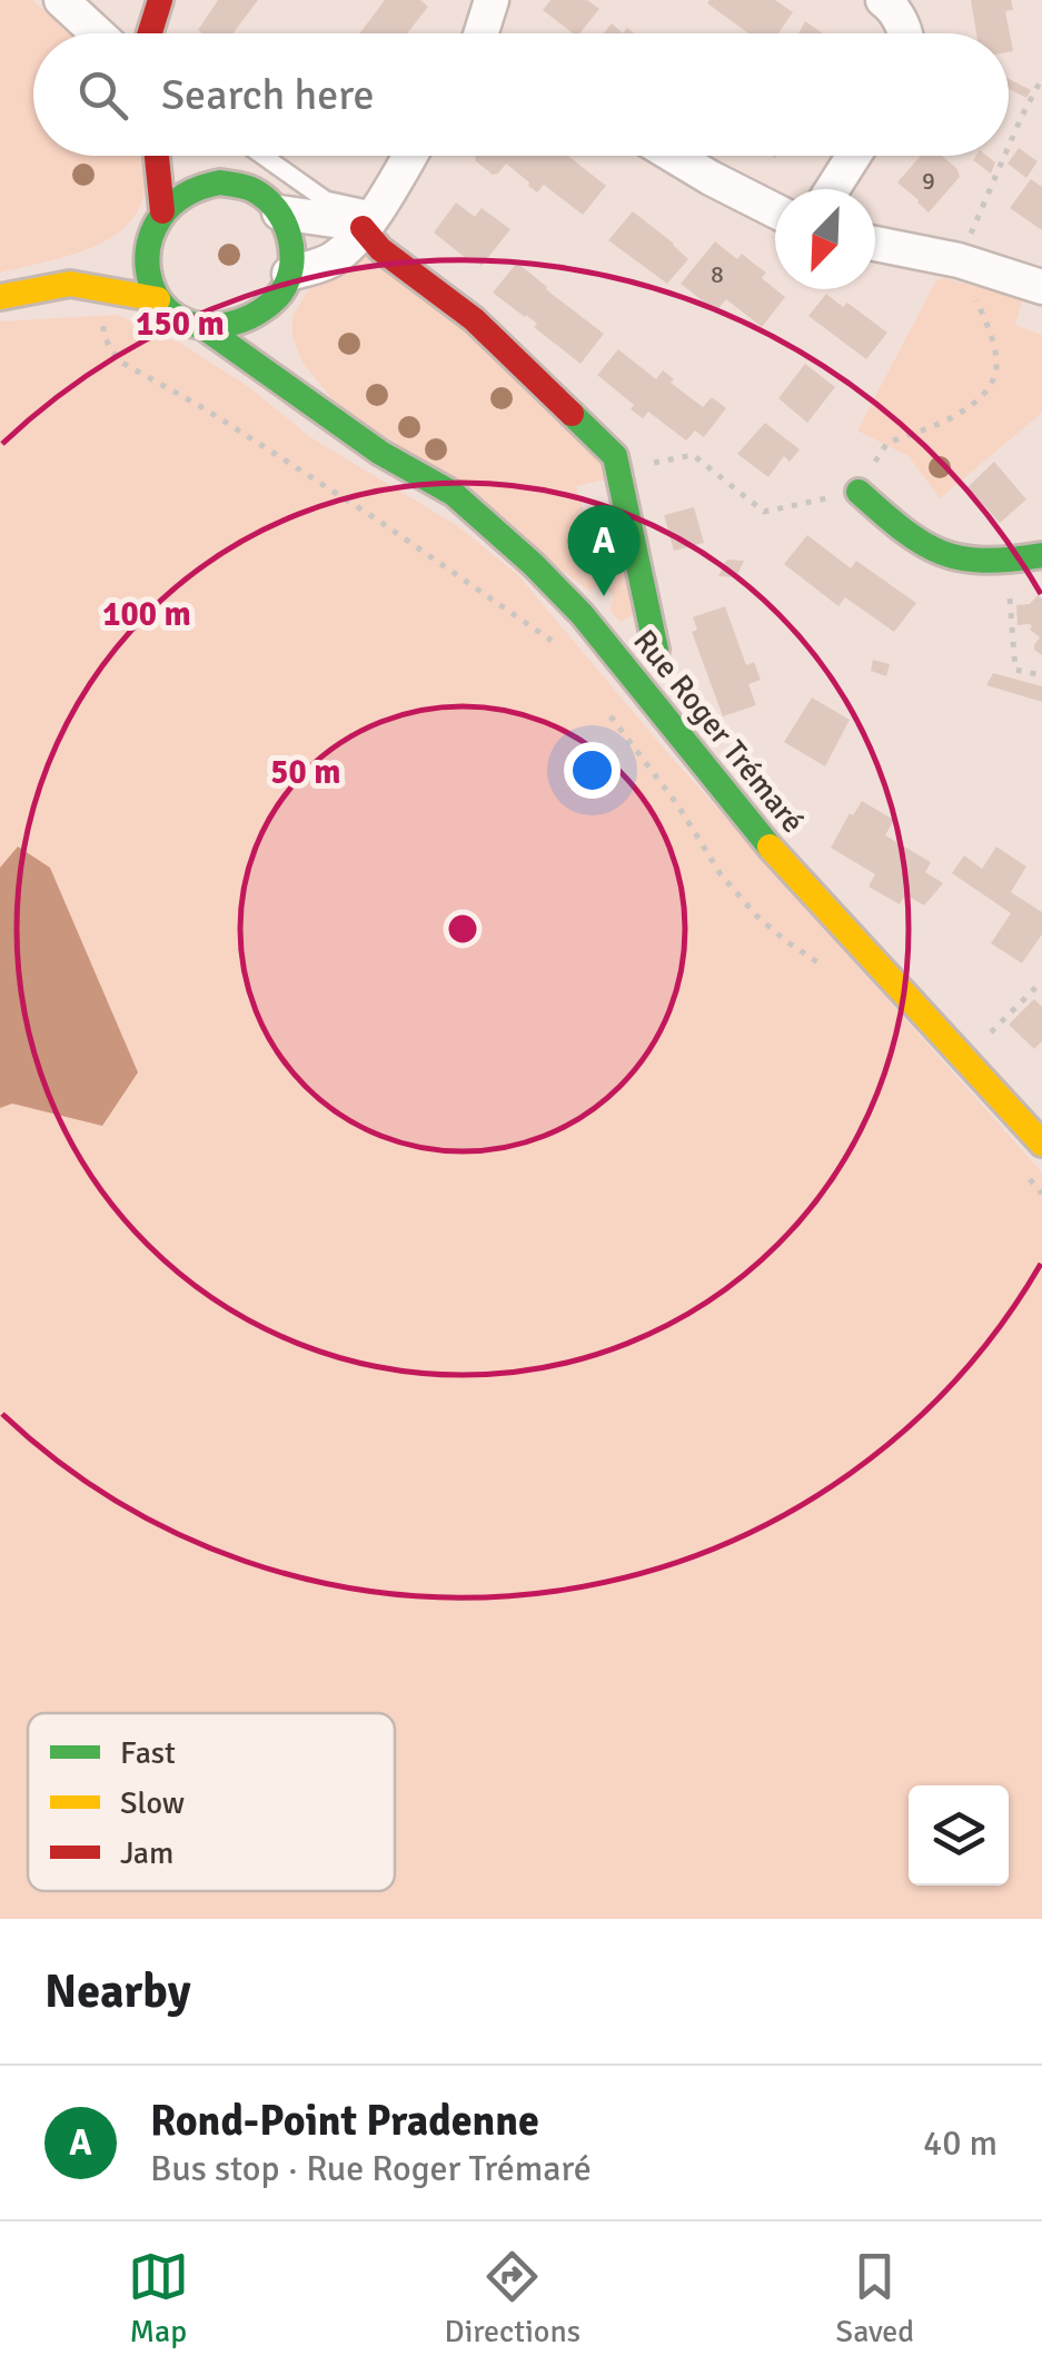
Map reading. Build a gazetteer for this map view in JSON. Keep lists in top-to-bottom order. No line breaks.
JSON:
{"streets":{"street":["Rue Roger Trémaré"]},"house_numbers":["9","8"],"legend":["Fast","Slow","Jam"],"north":"bottom left","page":{"search":"Search here","pins":"A","heading":"Nearby","list":[{"mark":"A","name":"Rond-Point Pradenne","note":"Bus stop · Rue Roger Trémaré","value":"40 m"}],"nav":["Map","Directions","Saved"]},"rings":["150 m","100 m","50 m"]}
